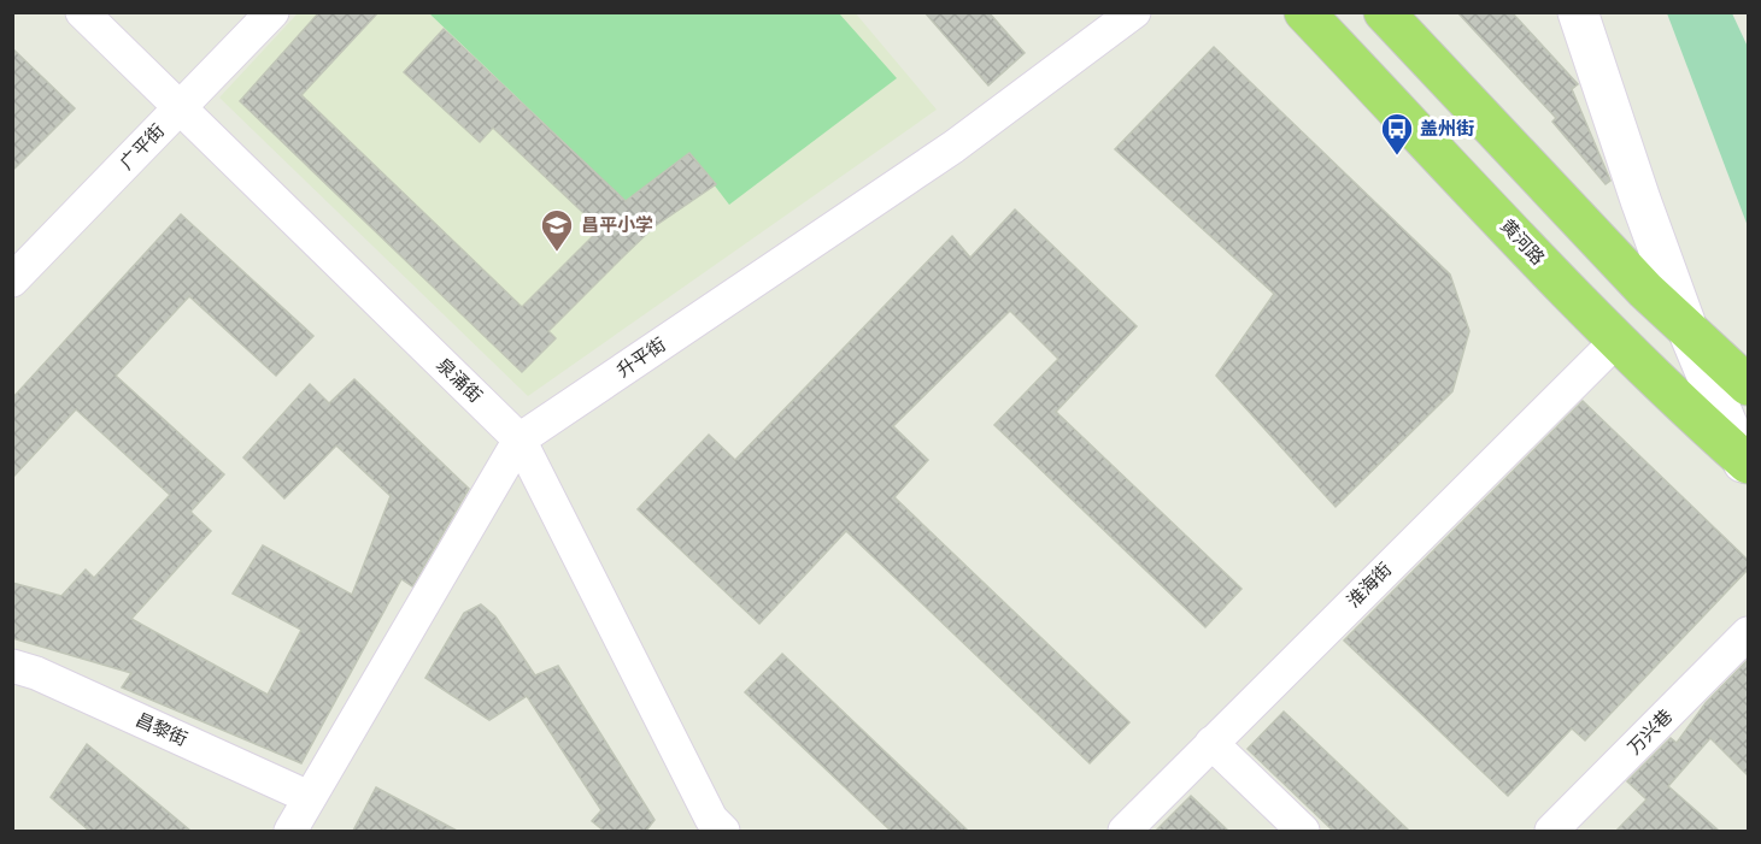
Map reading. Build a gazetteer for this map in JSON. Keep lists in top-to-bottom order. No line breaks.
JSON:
{"streets":{"main road":["黄河路"],"street":["广平街","升平街","泉涌街","淮海街","昌黎街","万兴巷"]},"crossings":[["广平街","泉涌街"],["黄河路","淮海街"],["升平街","泉涌街"],["升平街","昌黎街"]],"places":{"bus stop":["盖州街"],"school or university":["昌平小学"]}}
